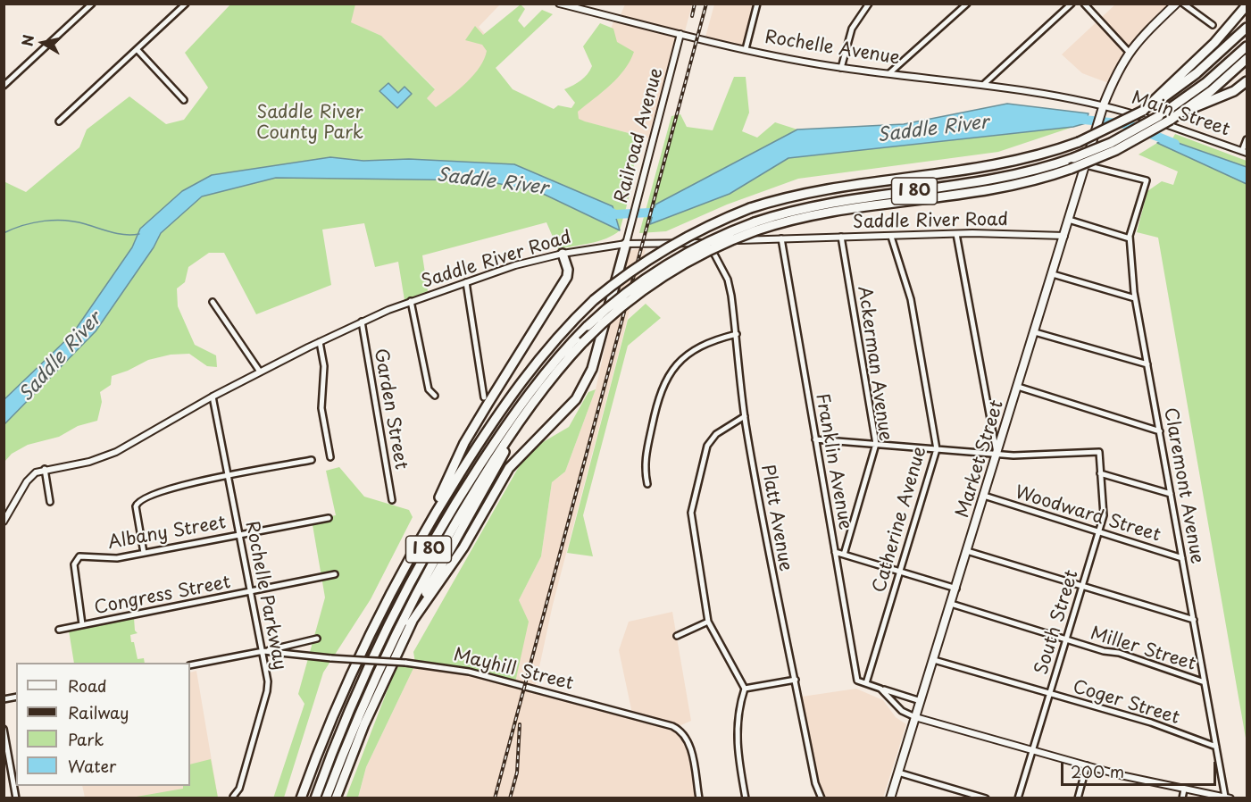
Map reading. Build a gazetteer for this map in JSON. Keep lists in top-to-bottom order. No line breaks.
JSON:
{"streets":{"highway":["I 80"],"main road":["Market Street"],"street":["Rochelle Avenue","Main Street","Railroad Avenue","Saddle River Road","Ackerman Avenue","Garden Street","Franklin Avenue","Claremont Avenue","Woodward Street","Platt Avenue","Catherine Avenue","Albany Street","Congress Street","Rochelle Parkway","South Street","Miller Street","Mayhill Street","Coger Street"]},"crossings":[["Rochelle Avenue","Main Street"],["Rochelle Avenue","Railroad Avenue"],["Rochelle Avenue","Market Street"],["Main Street","Market Street"],["Railroad Avenue","Saddle River Road"],["Saddle River Road","Ackerman Avenue"],["Saddle River Road","Garden Street"],["Saddle River Road","Market Street"],["Saddle River Road","Franklin Avenue"],["Saddle River Road","Platt Avenue"],["Saddle River Road","Catherine Avenue"],["Saddle River Road","Rochelle Parkway"],["Market Street","Claremont Avenue"],["Market Street","Woodward Street"],["Market Street","South Street"],["Market Street","Miller Street"],["Market Street","Coger Street"],["Franklin Avenue","Catherine Avenue"],["Claremont Avenue","Woodward Street"],["Claremont Avenue","Miller Street"],["Claremont Avenue","Coger Street"],["Woodward Street","South Street"],["Albany Street","Congress Street"],["Albany Street","Rochelle Parkway"],["Congress Street","Rochelle Parkway"],["Rochelle Parkway","Mayhill Street"],["South Street","Miller Street"],["South Street","Coger Street"]],"water":["Saddle River"],"parks":["Saddle River County Park"],"legend":["Road","Railway","Park","Water"],"scale_bar":"200 m","north":"left"}
